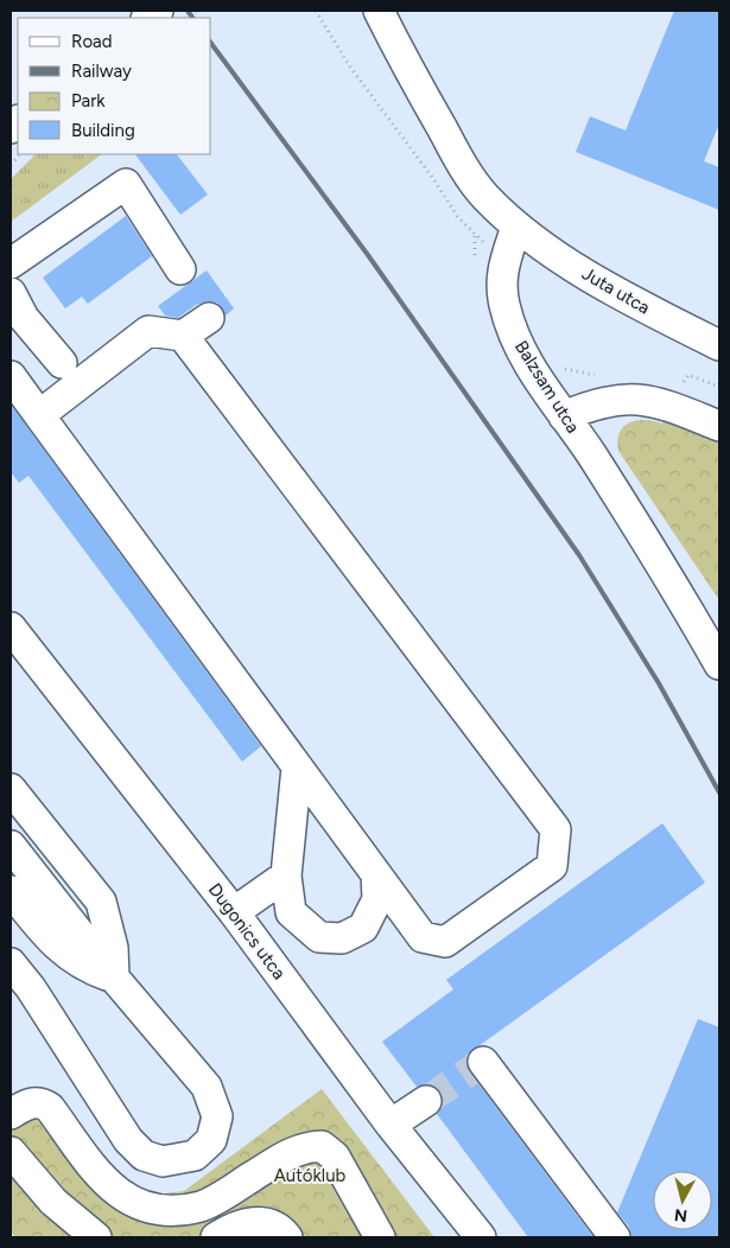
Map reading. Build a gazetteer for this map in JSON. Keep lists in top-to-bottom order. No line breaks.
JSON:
{"streets":{"street":["Juta utca","Balzsam utca","Dugonics utca"]},"crossings":[["Juta utca","Balzsam utca"]],"parks":["Autóklub"],"legend":["Road","Railway","Park","Building"],"north":"bottom"}
